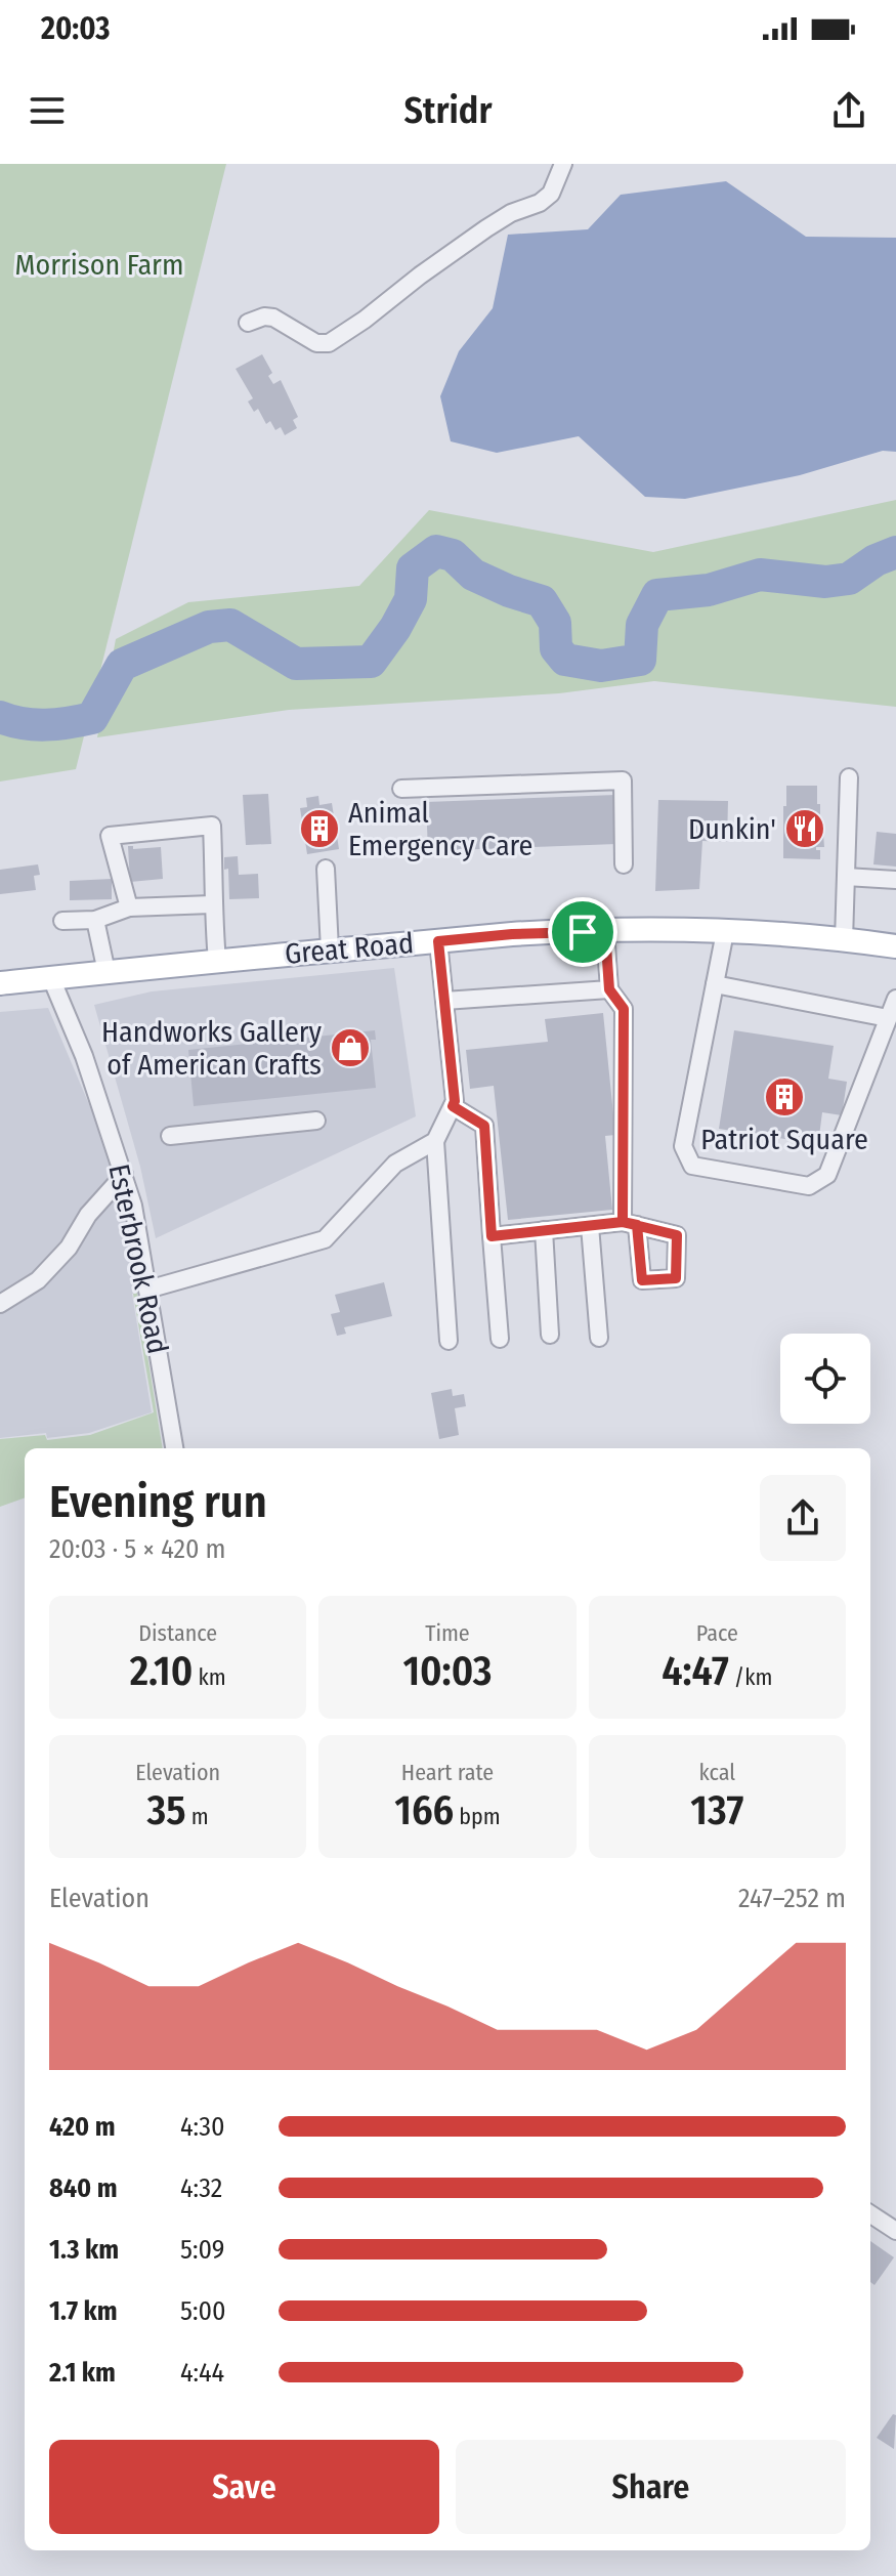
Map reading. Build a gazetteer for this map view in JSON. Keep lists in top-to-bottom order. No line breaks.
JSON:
{"streets":{"main road":["Great Road"],"street":["Esterbrook Road"]},"crossings":[["Great Road","Esterbrook Road"]],"parks":["Morrison Farm"],"places":{"building":["Animal Emergency Care","Patriot Square"],"restaurant":["Dunkin'"],"shop":["Handworks Gallery of American Crafts"]},"page":{"status":"20:03","header":"Stridr","heading":["Evening run","20:03 · 5 × 420 m"],"stats":[["Distance","2.10 km"],["Time","10:03"],["Pace","4:47 /km"],["Elevation","35 m"],["Heart rate","166 bpm"],["kcal","137"]],"chart":["Elevation","247–252 m"],"list":[{"name":"420 m","note":"4:30"},{"name":"840 m","note":"4:32"},{"name":"1.3 km","note":"5:09"},{"name":"1.7 km","note":"5:00"},{"name":"2.1 km","note":"4:44"}],"buttons":["Save","Share"]}}
